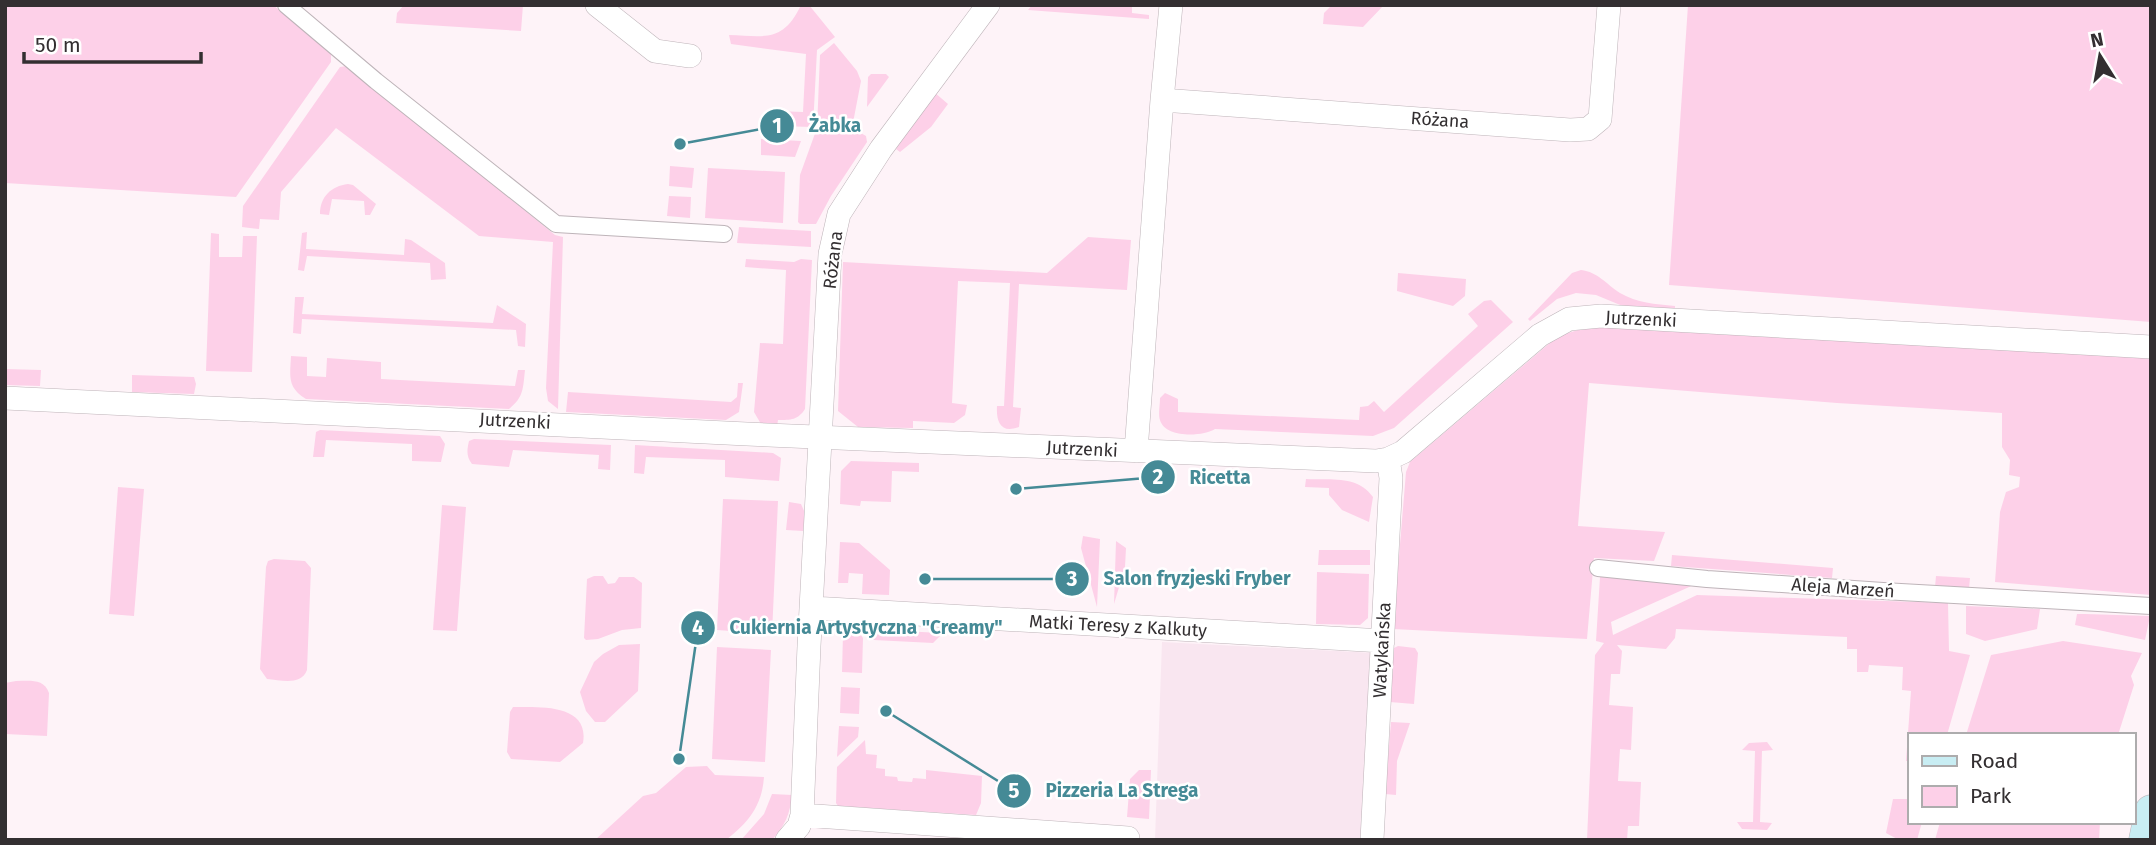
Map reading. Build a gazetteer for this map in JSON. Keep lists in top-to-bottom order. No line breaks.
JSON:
{"streets":{"street":["Różana","Jutrzenki","Aleja Marzeń","Matki Teresy z Kalkuty","Watykańska"]},"crossings":[["Różana","Jutrzenki"],["Jutrzenki","Watykańska"],["Matki Teresy z Kalkuty","Watykańska"]],"places":["Żabka","Ricetta","Salon fryzjeski Fryber","Pizzeria La Strega","Cukiernia Artystyczna \"Creamy\""],"legend":["Road","Park"],"scale_bar":"50 m","north":"top"}
